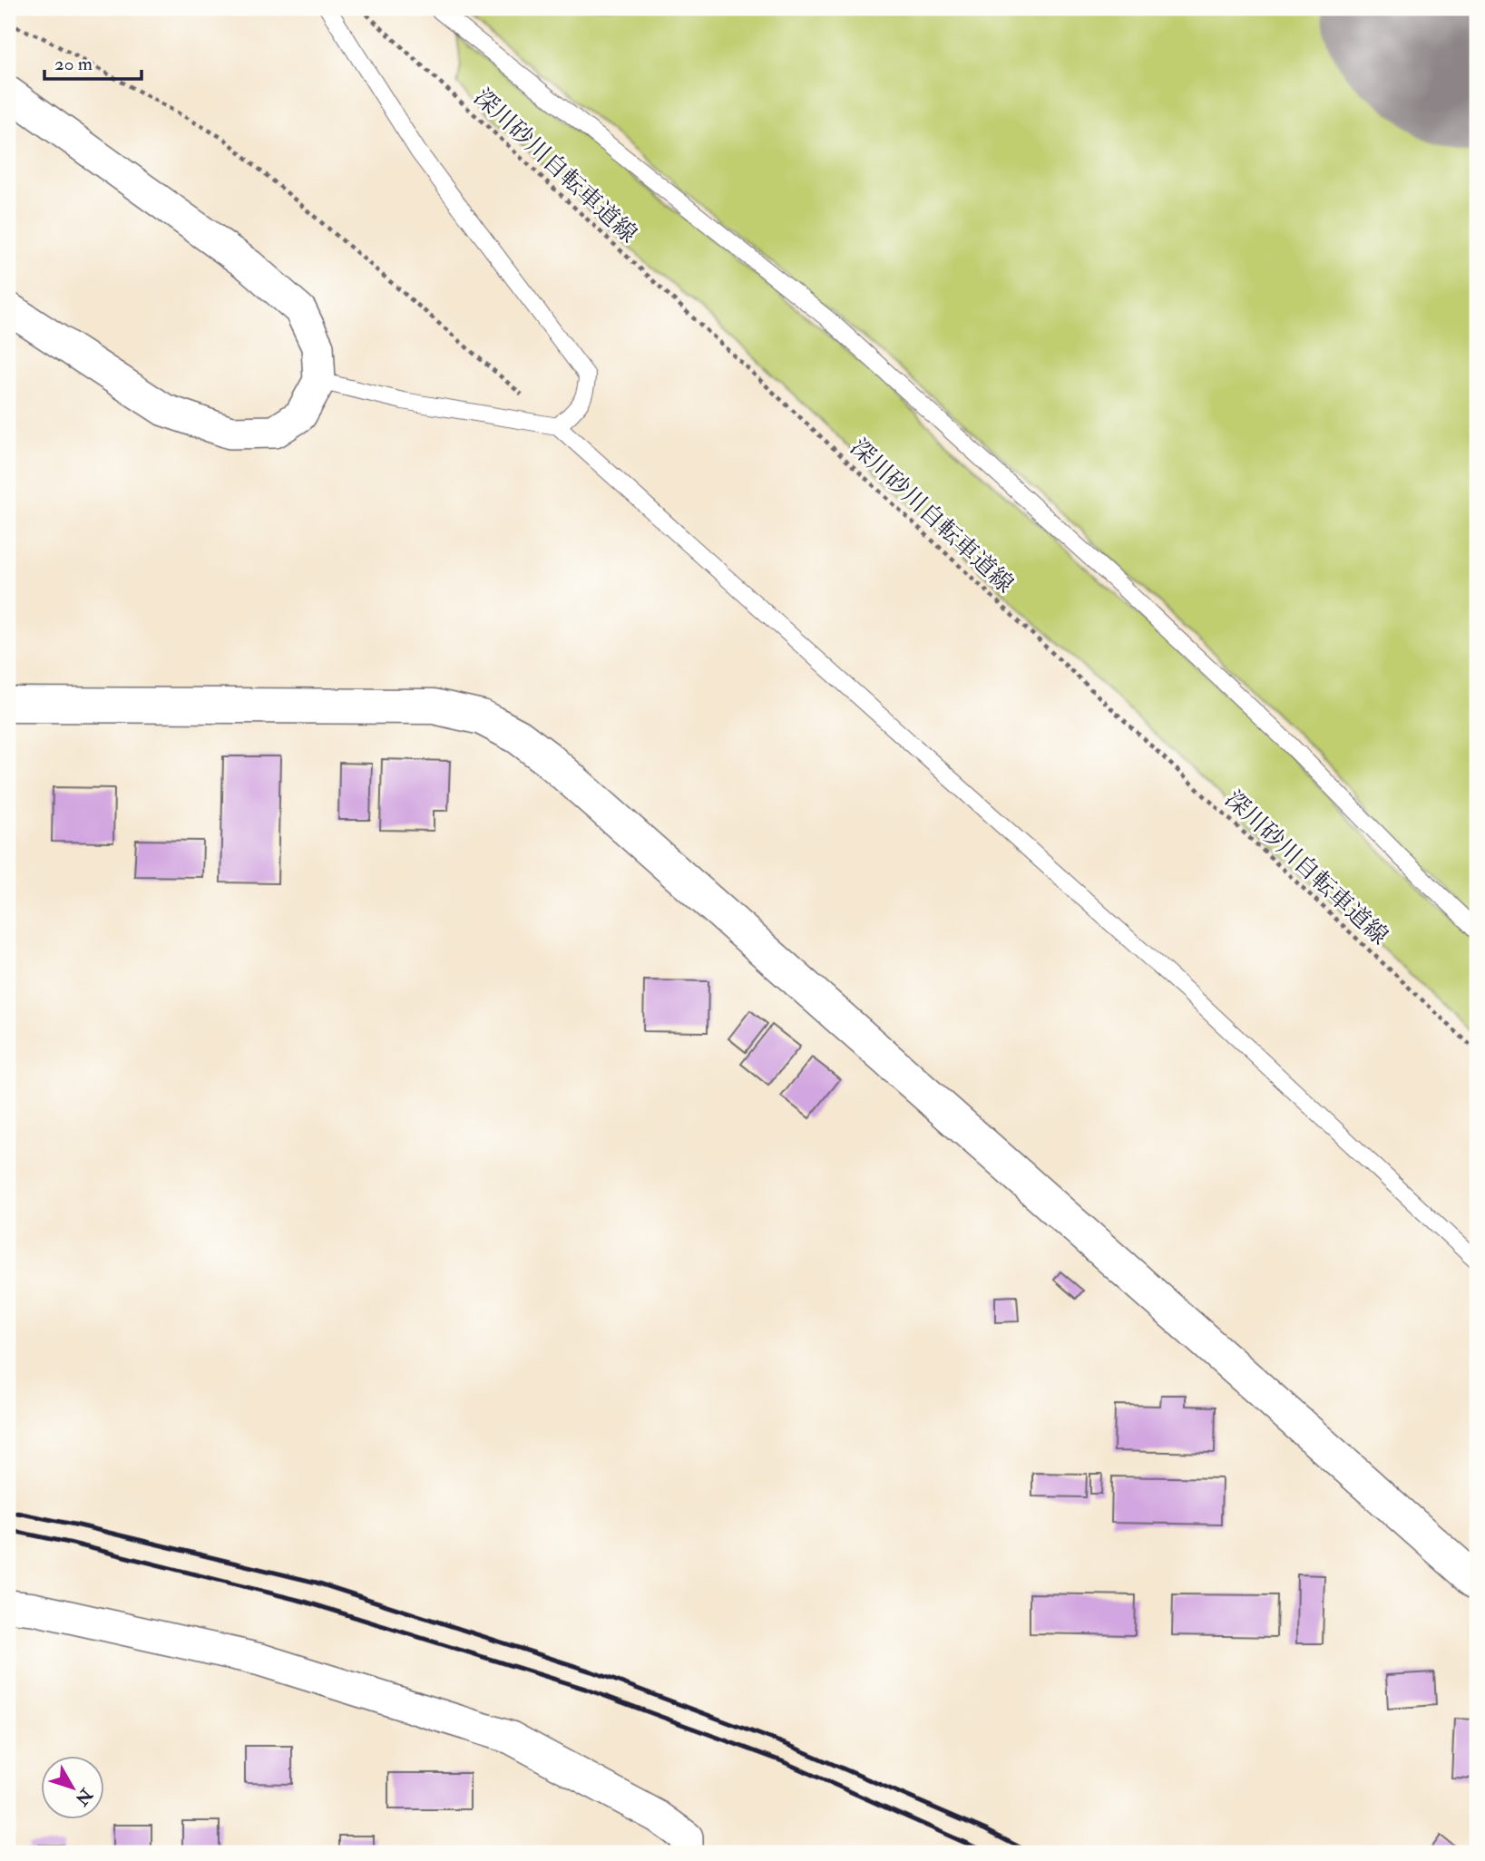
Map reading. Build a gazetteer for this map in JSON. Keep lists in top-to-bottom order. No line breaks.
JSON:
{"streets":{"path":["深川砂川自転車道線"]},"scale_bar":"20 m","north":"bottom right"}
